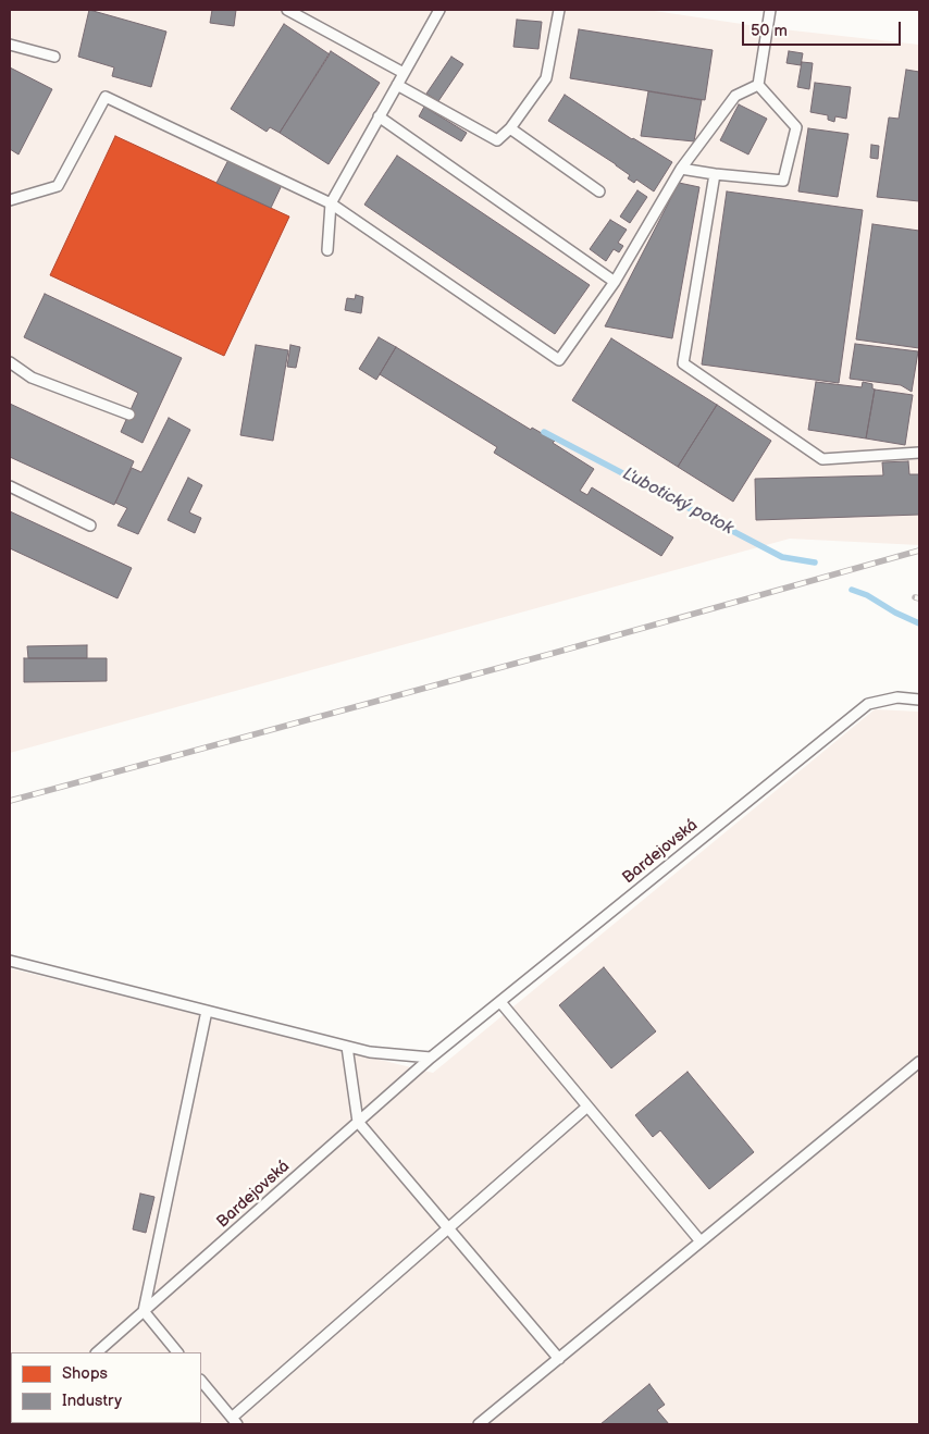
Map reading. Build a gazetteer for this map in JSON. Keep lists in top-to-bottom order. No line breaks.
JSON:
{"streets":{"lane":["Bardejovská"]},"water":["Ľubotický potok"],"legend":["Shops","Industry"],"scale_bar":"50 m"}
